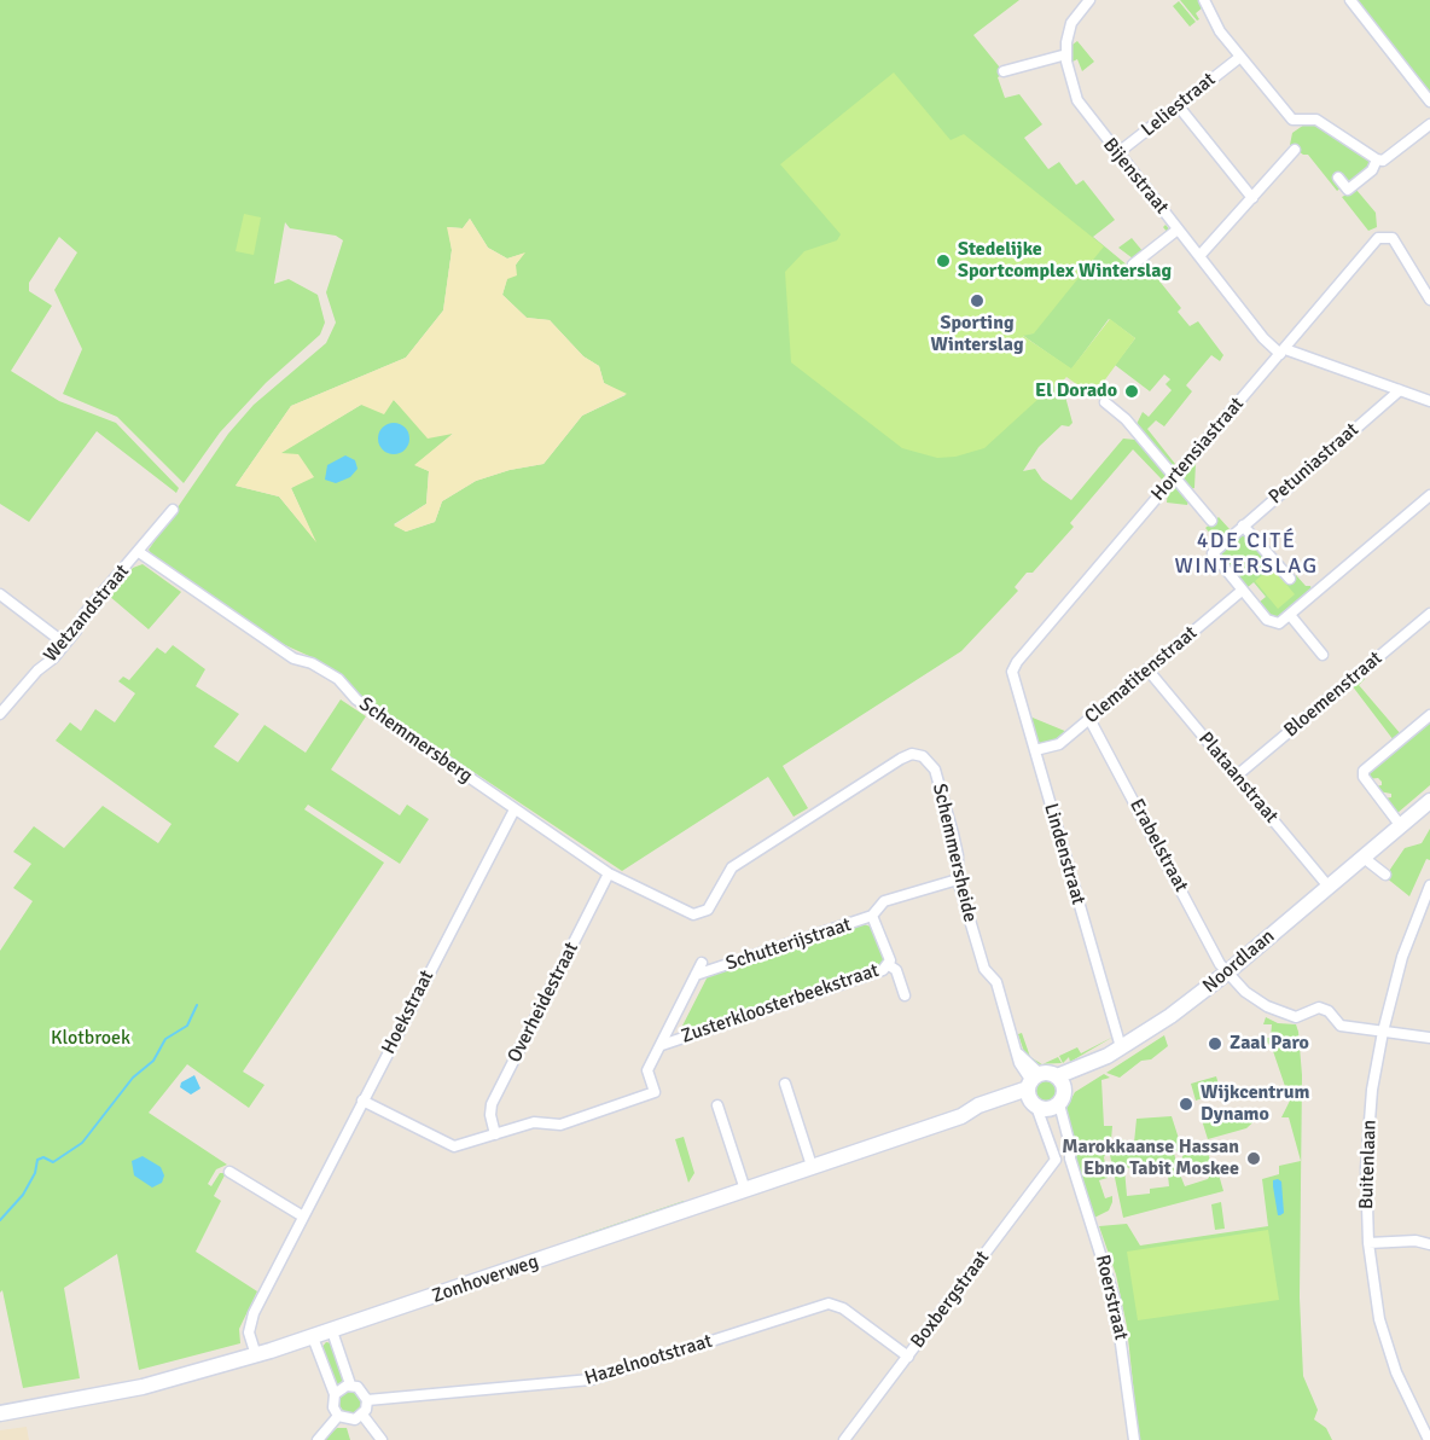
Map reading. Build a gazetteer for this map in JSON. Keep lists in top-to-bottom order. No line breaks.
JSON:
{"streets":{"street":["Leliestraat","Bijenstraat","Hortensiastraat","Petuniastraat","Wetzandstraat","Clematitenstraat","Bloemenstraat","Schemmersberg","Plataanstraat","Erabelstraat","Schemmersheide","Lindenstraat","Schutterijstraat","Noordlaan","Overheidestraat","Zusterkloosterbeekstraat","Hoekstraat","Buitenlaan","Zonhoverweg","Roerstraat","Boxbergstraat","Hazelnootstraat"]},"crossings":[["Leliestraat","Bijenstraat"],["Bijenstraat","Hortensiastraat"],["Bijenstraat","Petuniastraat"],["Hortensiastraat","Lindenstraat"],["Petuniastraat","Clematitenstraat"],["Wetzandstraat","Schemmersberg"],["Clematitenstraat","Plataanstraat"],["Clematitenstraat","Erabelstraat"],["Clematitenstraat","Lindenstraat"],["Bloemenstraat","Plataanstraat"],["Schemmersberg","Schemmersheide"],["Schemmersberg","Overheidestraat"],["Schemmersberg","Hoekstraat"],["Plataanstraat","Noordlaan"],["Erabelstraat","Noordlaan"],["Erabelstraat","Buitenlaan"],["Schemmersheide","Schutterijstraat"],["Schemmersheide","Zonhoverweg"],["Lindenstraat","Noordlaan"],["Schutterijstraat","Zusterkloosterbeekstraat"],["Hoekstraat","Zonhoverweg"],["Boxbergstraat","Hazelnootstraat"]],"districts":["4DE CITÉ WINTERSLAG"],"parks":["Klotbroek"],"places":["Stedelijke Sportcomplex Winterslag","Sporting Winterslag","El Dorado","Zaal Paro","Wijkcentrum Dynamo","Marokkaanse Hassan Ebno Tabit Moskee"]}
